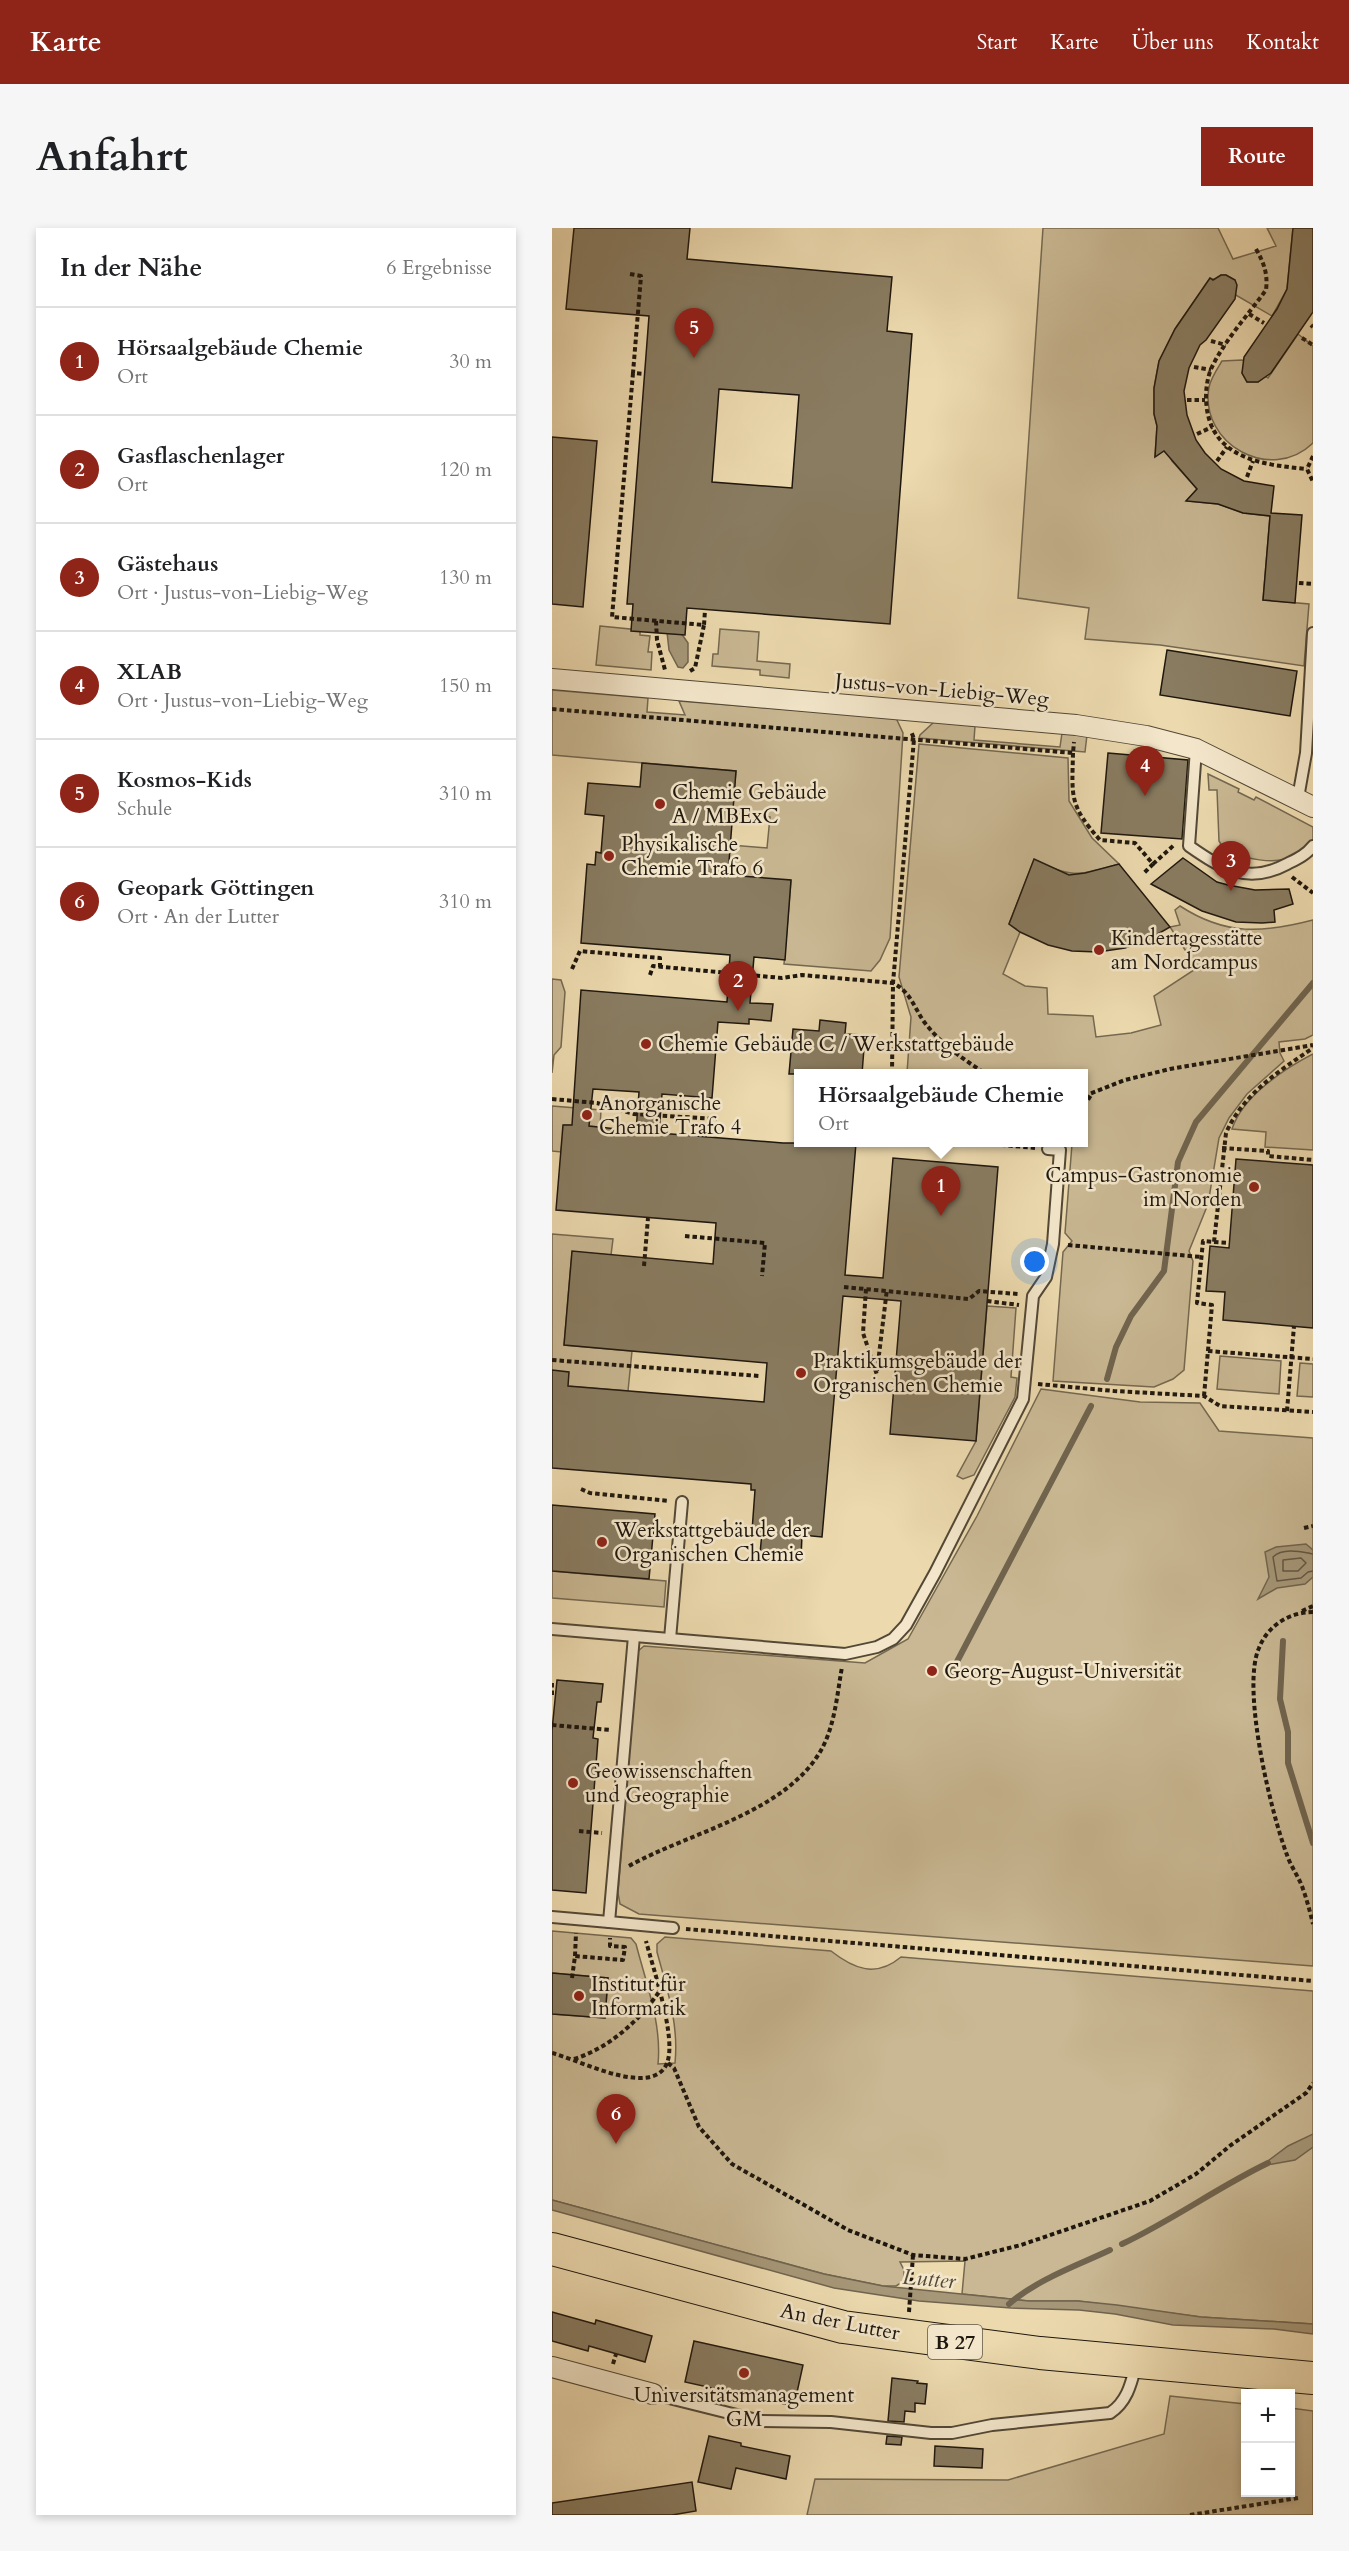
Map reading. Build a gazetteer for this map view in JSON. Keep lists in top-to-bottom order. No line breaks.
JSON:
{"streets":{"main road":["An der Lutter","B 27"],"street":["Justus-von-Liebig-Weg"]},"water":["Lutter"],"places":["Chemie Gebäude A / MBExC","Physikalische Chemie Trafo 6","Kindertagesstätte am Nordcampus","Chemie Gebäude C / Werkstattgebäude","Anorganische Chemie Trafo 4","Campus-Gastronomie im Norden","Praktikumsgebäude der Organischen Chemie","Werkstattgebäude der Organischen Chemie","Georg-August-Universität","Geowissenschaften und Geographie","Institut für Informatik","Universitätsmanagement GM"],"page":{"header":"Karte","nav":["Start","Karte","Über uns","Kontakt"],"buttons":"Route","title":"Anfahrt","heading":["In der Nähe","6 Ergebnisse"],"list":[{"mark":"1","name":"Hörsaalgebäude Chemie","note":"Ort","value":"30 m"},{"mark":"2","name":"Gasflaschenlager","note":"Ort","value":"120 m"},{"mark":"3","name":"Gästehaus","note":"Ort · Justus-von-Liebig-Weg","value":"130 m"},{"mark":"4","name":"XLAB","note":"Ort · Justus-von-Liebig-Weg","value":"150 m"},{"mark":"5","name":"Kosmos-Kids","note":"Schule","value":"310 m"},{"mark":"6","name":"Geopark Göttingen","note":"Ort · An der Lutter","value":"310 m"}],"pins":["5","4","3","2","1","6"],"popup":["Hörsaalgebäude Chemie","Ort"],"map_buttons":["+","−"]}}
